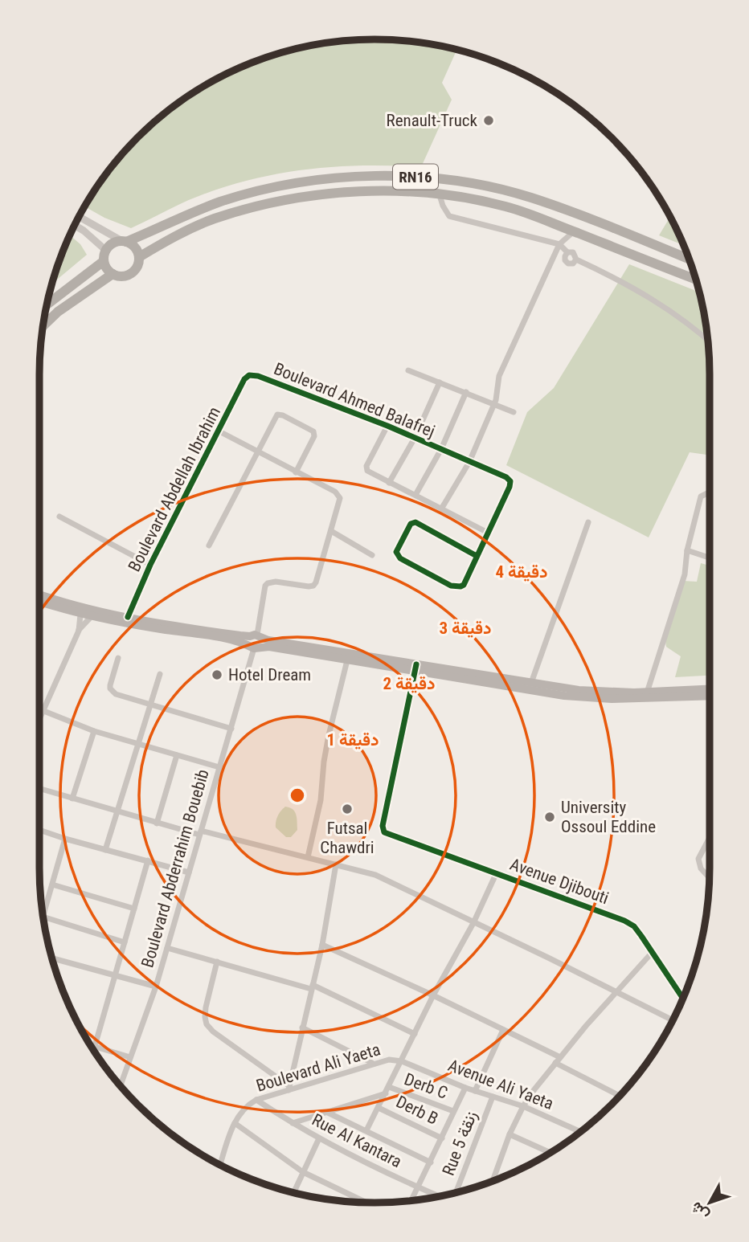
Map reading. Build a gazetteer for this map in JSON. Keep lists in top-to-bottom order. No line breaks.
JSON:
{"streets":{"highway":["RN16"],"street":["Boulevard Ahmed Balafrej","Boulevard Abdellah Ibrahim","Boulevard Abderrahim Bouebib","Avenue Djibouti","Boulevard Ali Yaeta","Avenue Ali Yaeta","Derb C","Derb B","Rue Al Kantara","Rue 5 زنقة"]},"crossings":[["Boulevard Ahmed Balafrej","Boulevard Abdellah Ibrahim"],["Boulevard Ali Yaeta","Avenue Ali Yaeta"],["Boulevard Ali Yaeta","Rue Al Kantara"],["Avenue Ali Yaeta","Rue 5 زنقة"]],"places":["Renault-Truck","Hotel Dream","Futsal Chawdri","University Ossoul Eddine"],"north":"bottom left","rings":["4 دقيقة","3 دقيقة","2 دقيقة","1 دقيقة"]}
